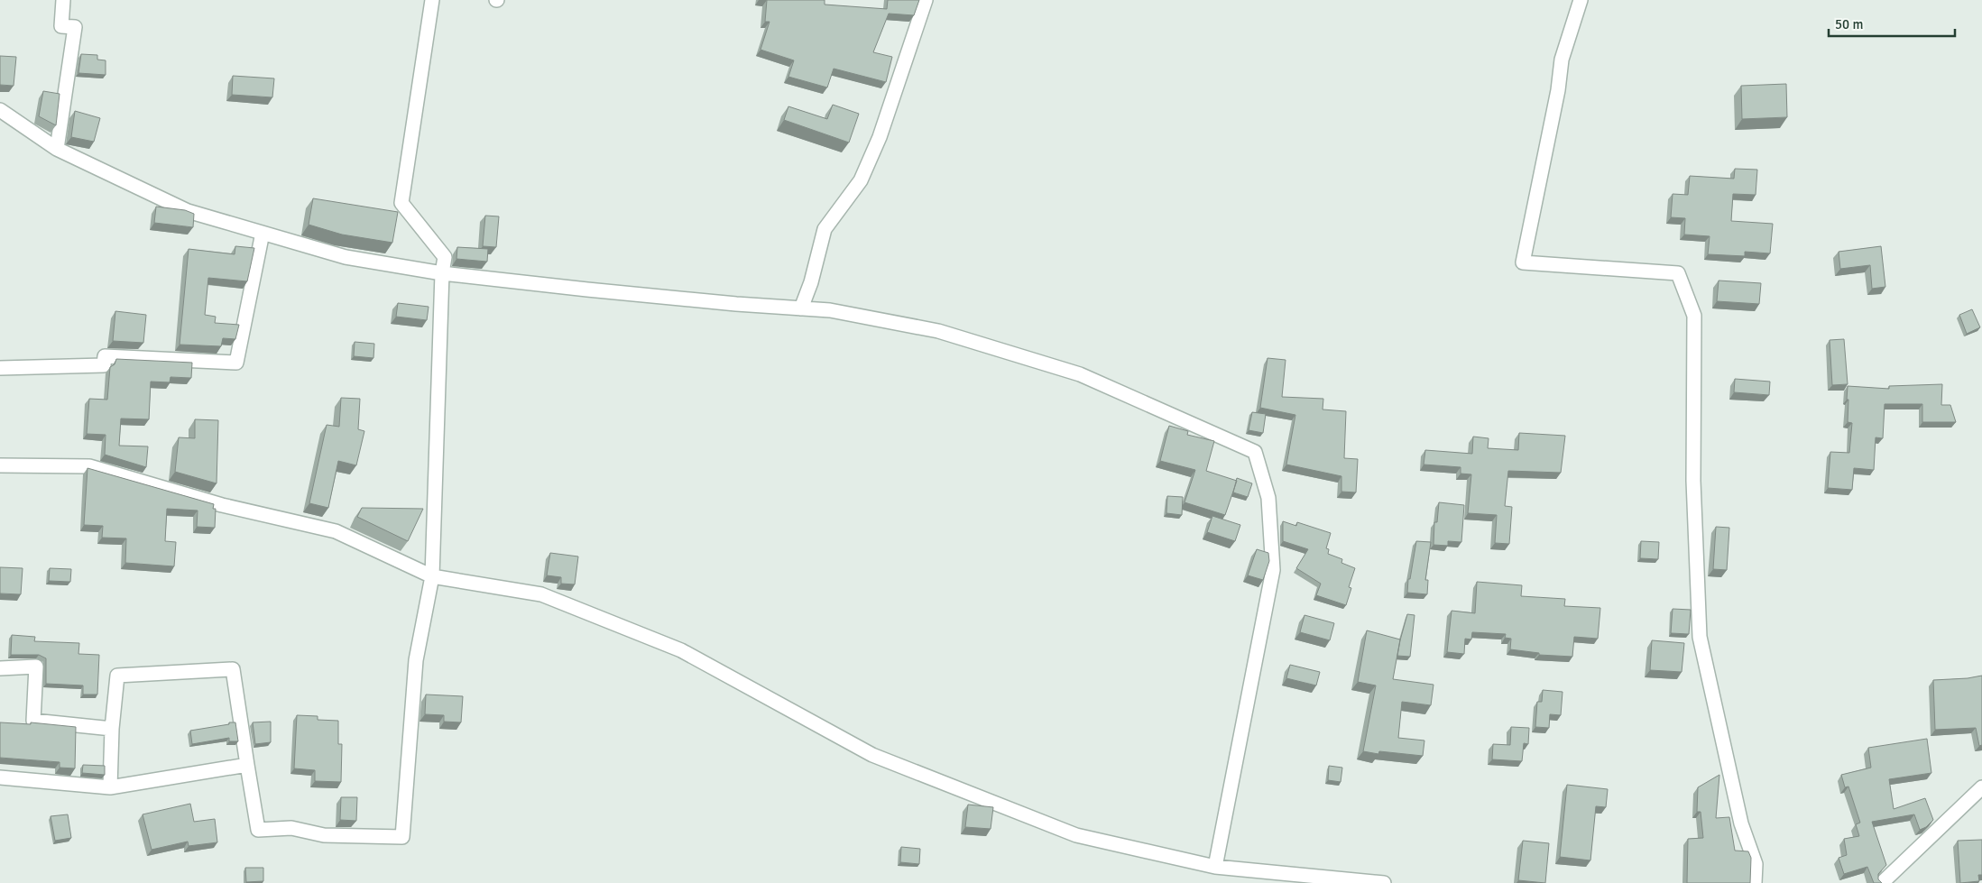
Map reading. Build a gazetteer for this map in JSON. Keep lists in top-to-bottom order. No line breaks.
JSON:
{"scale_bar":"50 m"}
